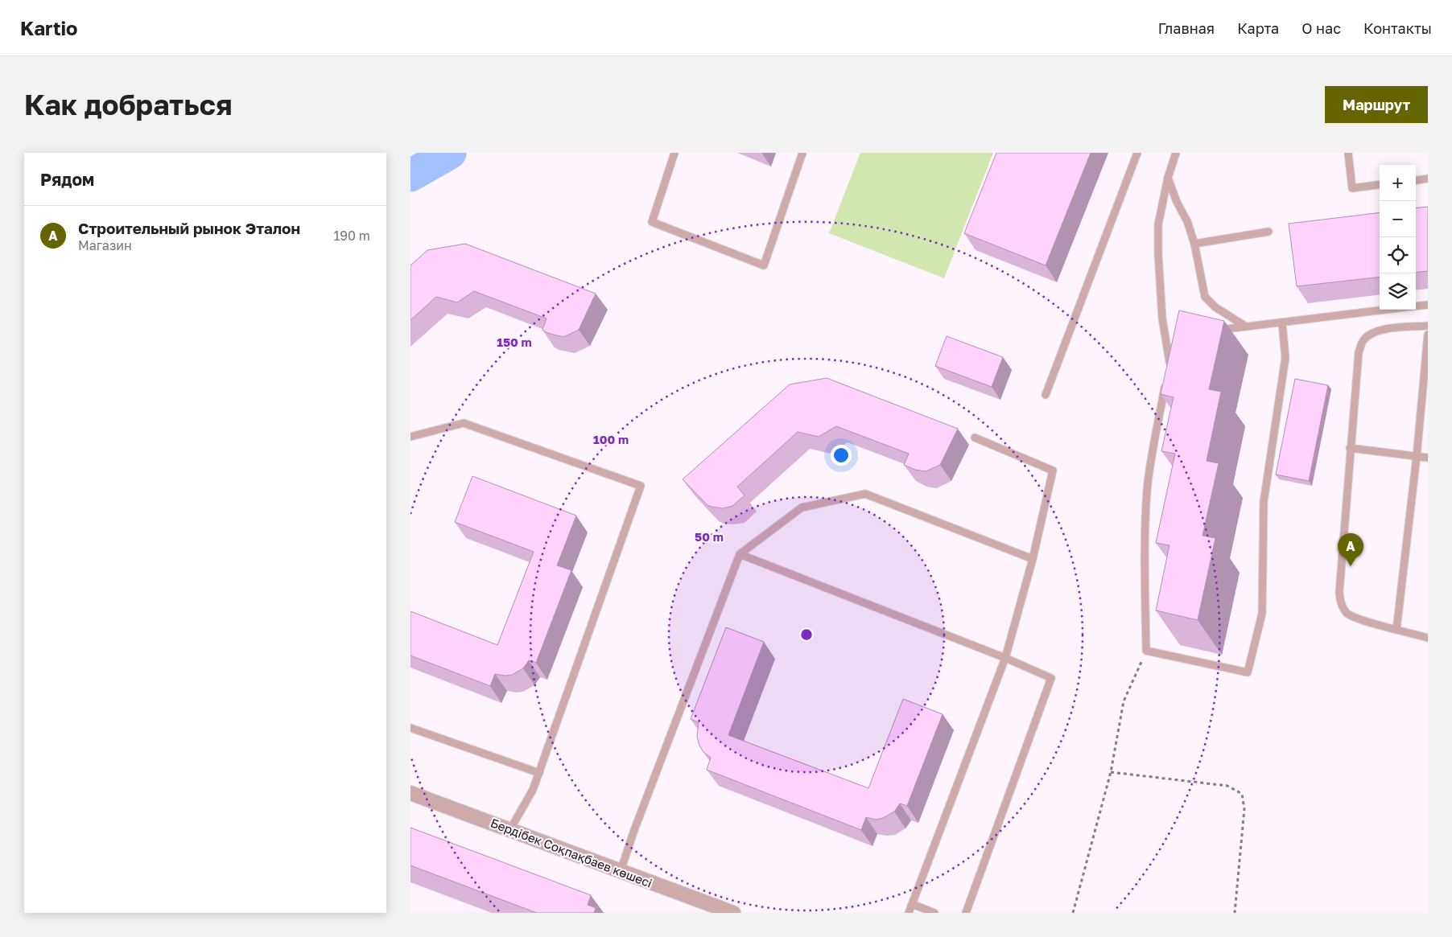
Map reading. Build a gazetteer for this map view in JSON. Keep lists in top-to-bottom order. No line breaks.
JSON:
{"streets":{"street":["Бердібек Соқпақбаев көшесі"]},"page":{"header":"Kartio","nav":["Главная","Карта","О нас","Контакты"],"buttons":"Маршрут","title":"Как добраться","heading":"Рядом","map_buttons":["+","−"],"list":[{"mark":"A","name":"Строительный рынок Эталон","note":"Магазин","value":"190 m"}],"pins":"A"},"rings":["150 m","100 m","50 m"]}
